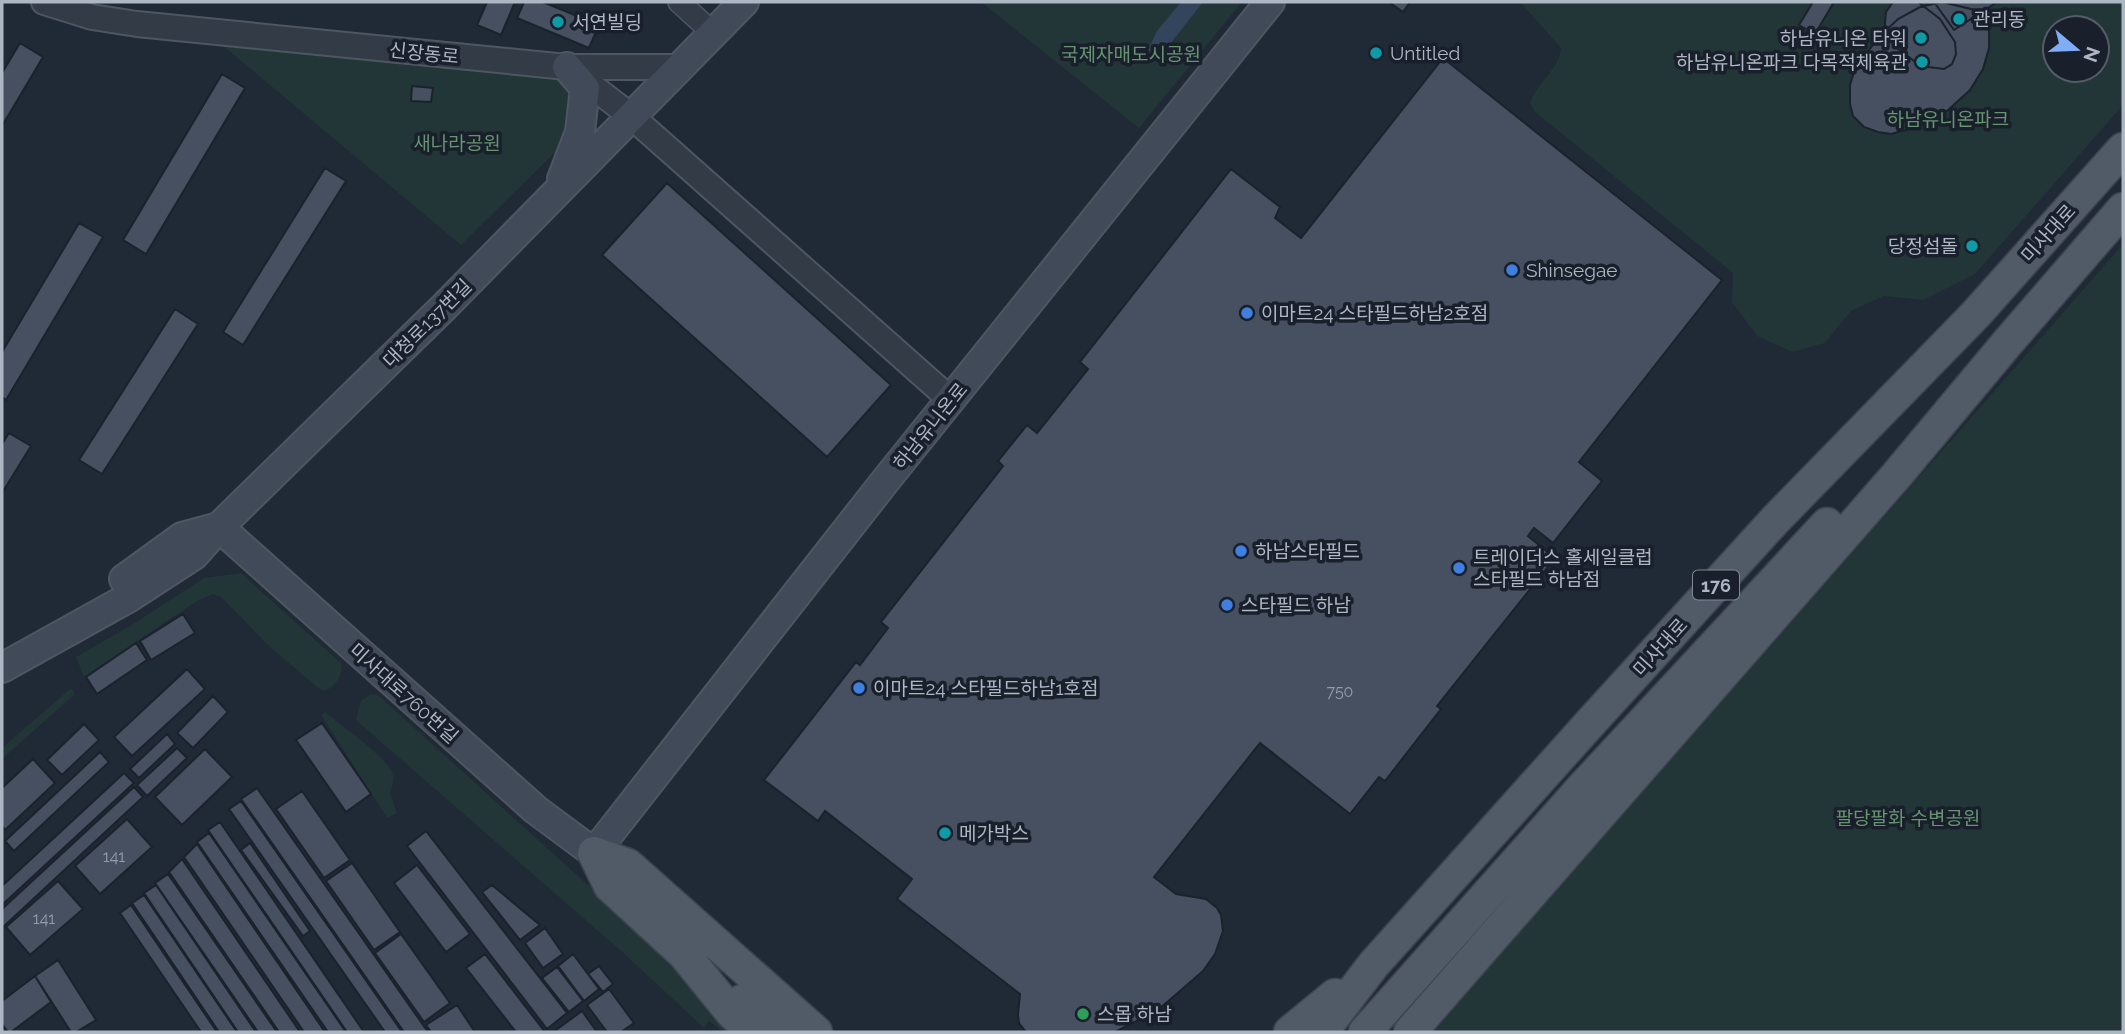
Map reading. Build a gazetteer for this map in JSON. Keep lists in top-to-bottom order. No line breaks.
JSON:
{"streets":{"main road":["미사대로","대청로137번길","하남유니온로","176","미사대로760번길"],"street":["신장동로"]},"crossings":[["대청로137번길","미사대로760번길"],["하남유니온로","미사대로760번길"]],"parks":["국제자매도시공원","하남유니온파크","새나라공원","팔당팔화 수변공원"],"places":["관리동","서연빌딩","하남유니온 타워","Untitled","하남유니온파크 다목적체육관","당정섬돌","Shinsegae","이마트24 스타필드하남2호점","하남스타필드","트레이더스 홀세일클럽 스타필드 하남점","스타필드 하남","이마트24 스타필드하남1호점","메가박스","스몹 하남"],"house_numbers":["750","141","141"],"north":"right"}
